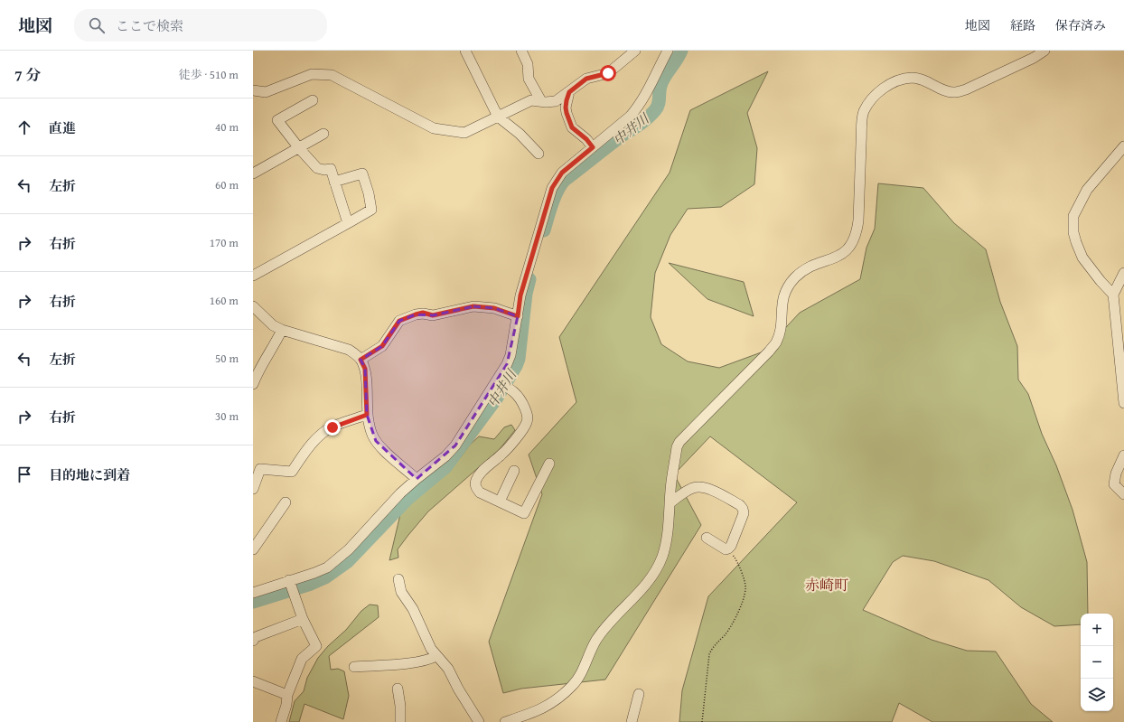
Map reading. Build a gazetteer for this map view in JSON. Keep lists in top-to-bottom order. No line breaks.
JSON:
{"districts":["赤崎町"],"water":["中井川"],"page":{"header":"地図","search":"ここで検索","nav":["地図","経路","保存済み"],"heading":["7 分","徒歩 · 510 m"],"list":[["直進","40 m"],["左折","60 m"],["右折","170 m"],["右折","160 m"],["左折","50 m"],["右折","30 m"],"目的地に到着"],"map_buttons":["+","−"]}}
